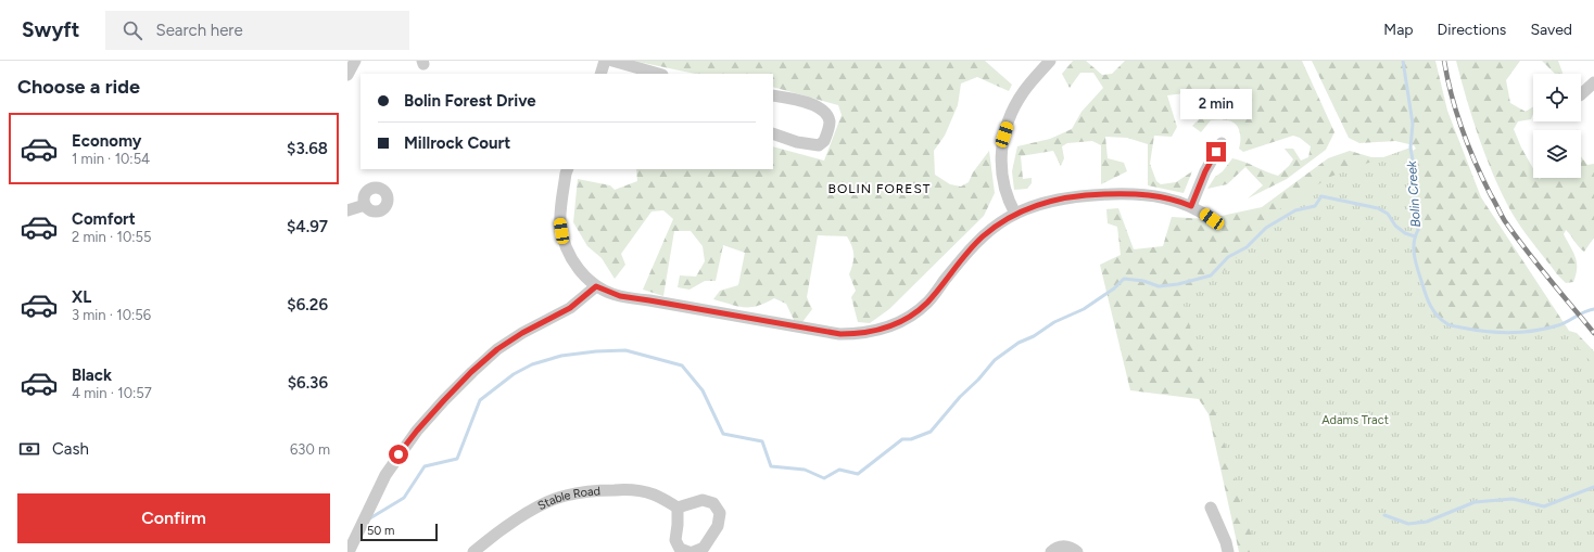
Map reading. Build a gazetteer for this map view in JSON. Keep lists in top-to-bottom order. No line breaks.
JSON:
{"streets":{"street":["Stable Road"]},"districts":["BOLIN FOREST"],"water":["Bolin Creek"],"parks":["Adams Tract"],"scale_bar":"50 m","page":{"header":"Swyft","search":"Search here","nav":["Map","Directions","Saved"],"heading":"Choose a ride","banner":["Bolin Forest Drive","Millrock Court"],"bubble":"2 min","list":[{"name":"Economy","note":"1 min · 10:54","value":"$3.68"},{"name":"Comfort","note":"2 min · 10:55","value":"$4.97"},{"name":"XL","note":"3 min · 10:56","value":"$6.26"},{"name":"Black","note":"4 min · 10:57","value":"$6.36"}],"pay":["Cash","630 m"],"buttons":"Confirm","scale":"50 m"}}
